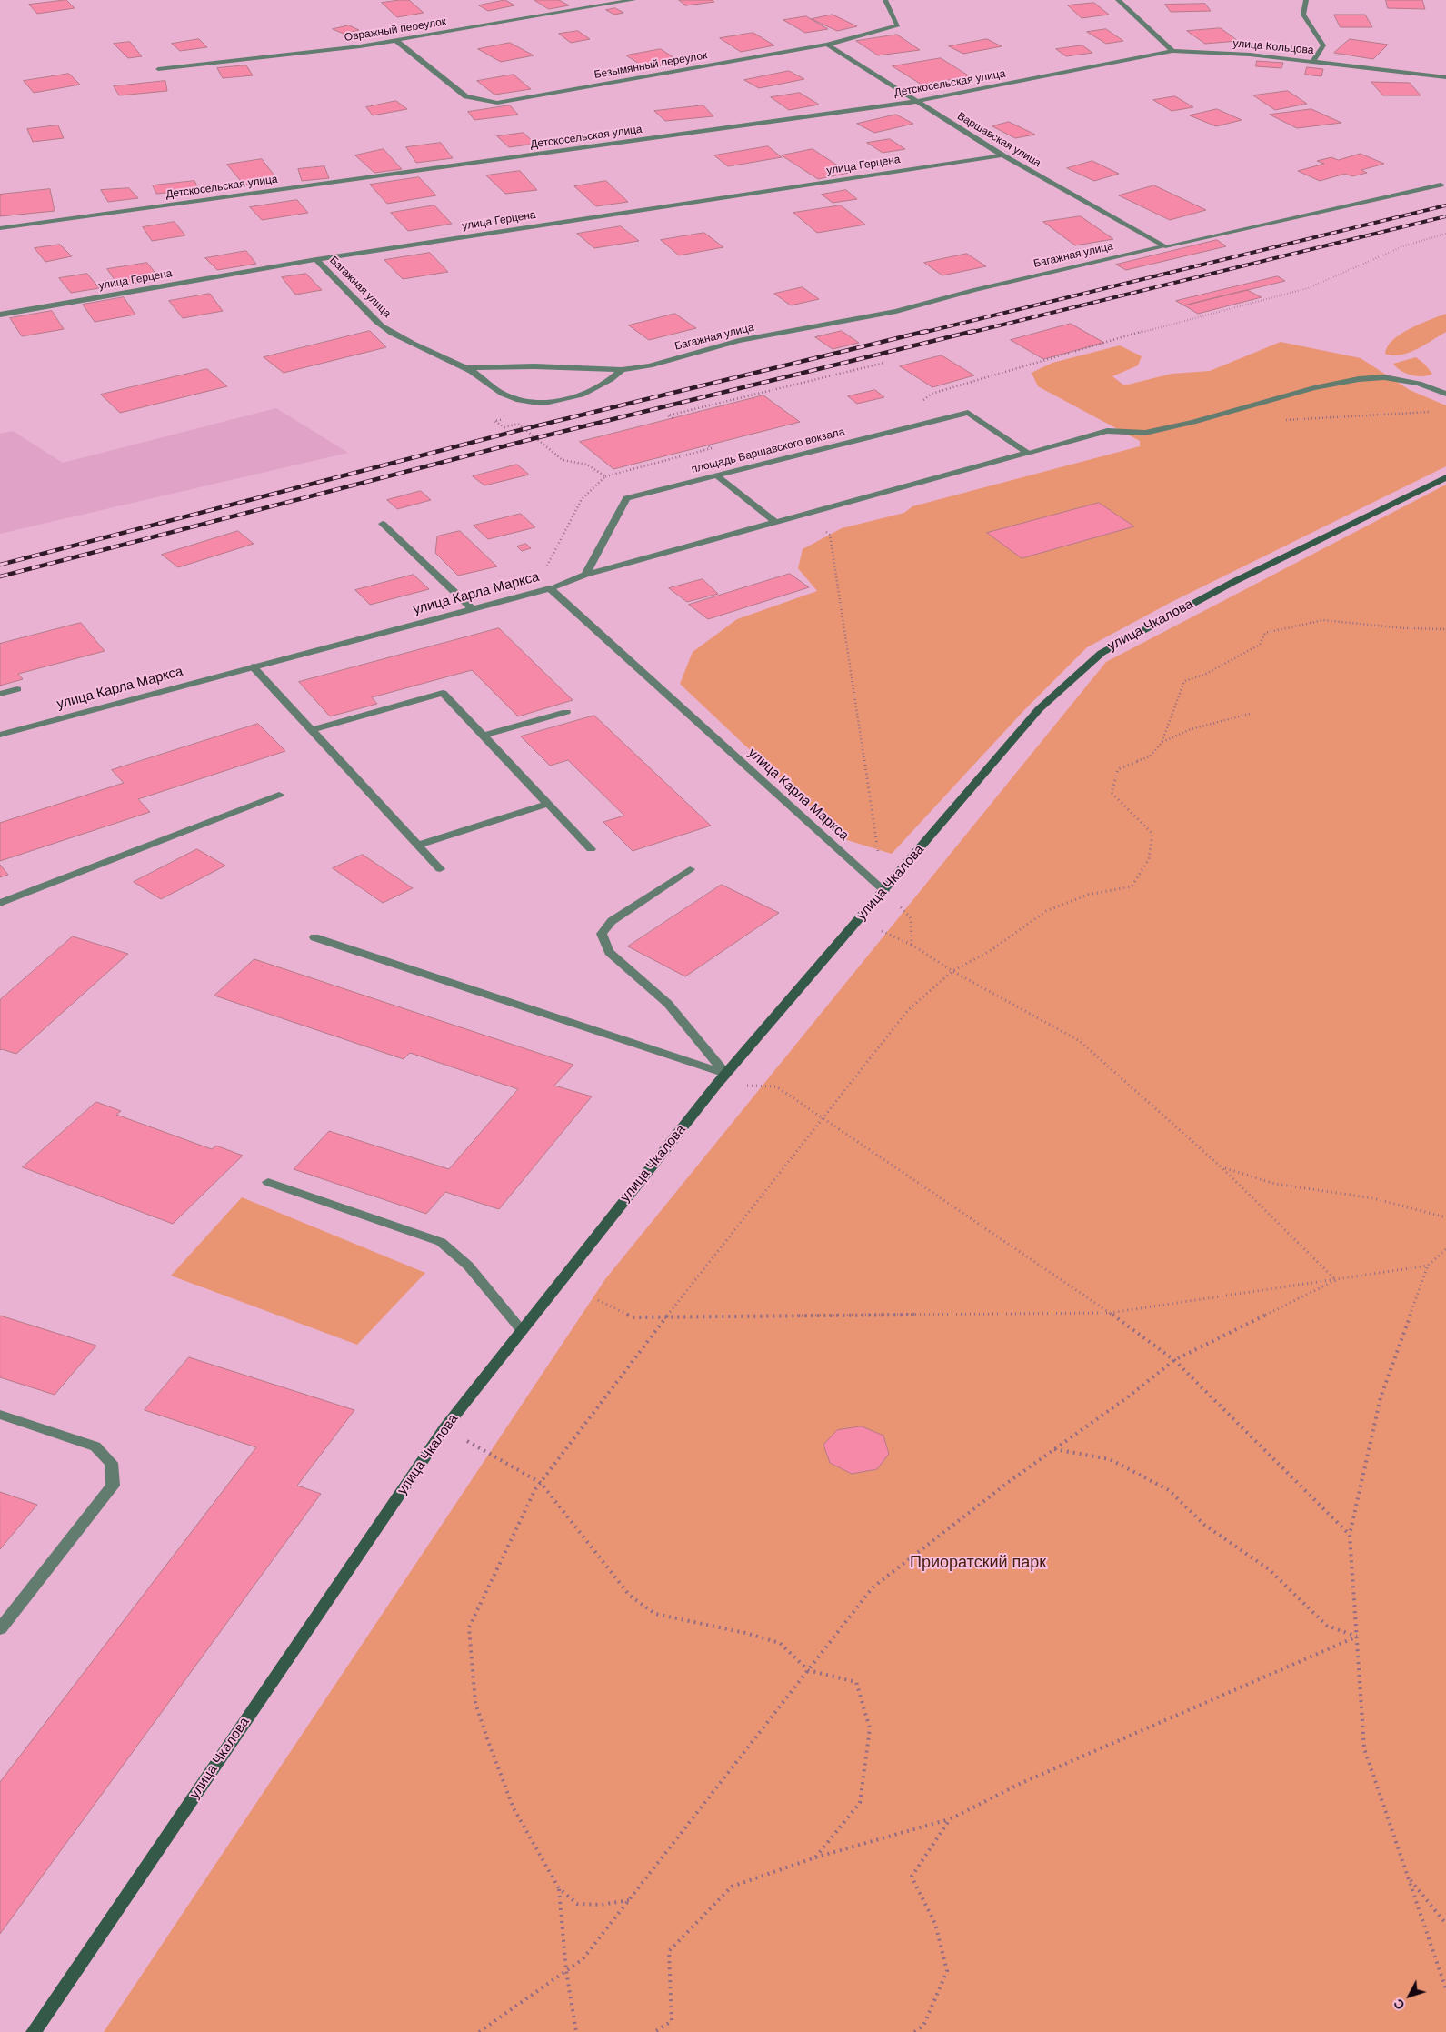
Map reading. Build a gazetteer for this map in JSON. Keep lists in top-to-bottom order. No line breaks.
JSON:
{"streets":{"main road":["улица Чкалова"],"street":["Овражный переулок","улица Кольцова","Безымянный переулок","Детскосельская улица","Варшавская улица","улица Герцена","Багажная улица","площадь Варшавского вокзала","улица Карла Маркса"]},"crossings":[["Овражный переулок","Безымянный переулок"],["улица Кольцова","Детскосельская улица"],["Безымянный переулок","Варшавская улица"],["Детскосельская улица","Варшавская улица"],["Варшавская улица","улица Герцена"],["Варшавская улица","Багажная улица"],["улица Герцена","Багажная улица"],["улица Карла Маркса","улица Чкалова"]],"parks":["Приоратский парк"],"north":"bottom left"}
